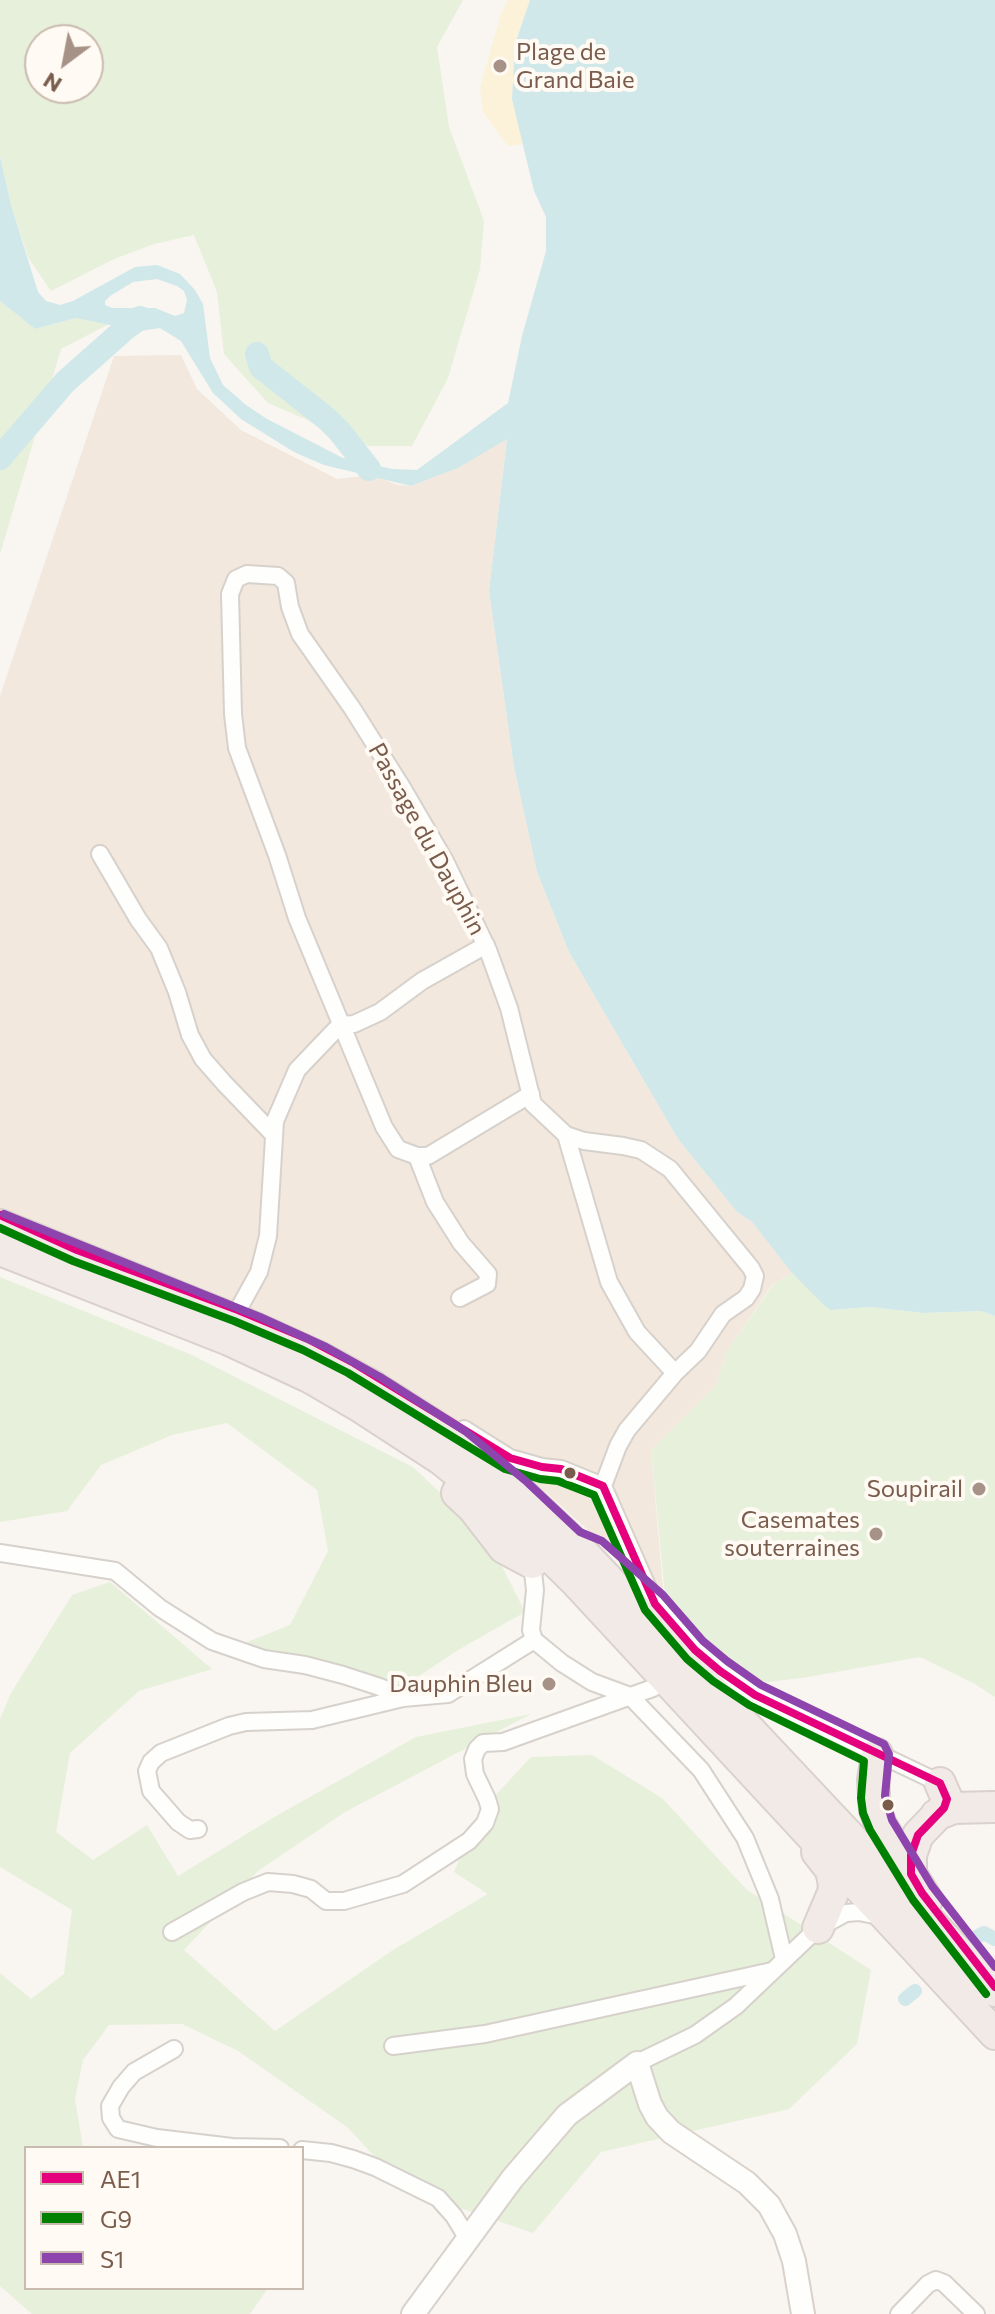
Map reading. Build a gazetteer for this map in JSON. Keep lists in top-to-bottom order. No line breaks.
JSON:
{"streets":{"street":["Passage du Dauphin"]},"places":["Plage de Grand Baie","Soupirail","Casemates souterraines","Dauphin Bleu"],"lines":["transit line S1","transit line AE1","transit line G9"],"legend":["AE1","G9","S1"],"north":"bottom left"}
